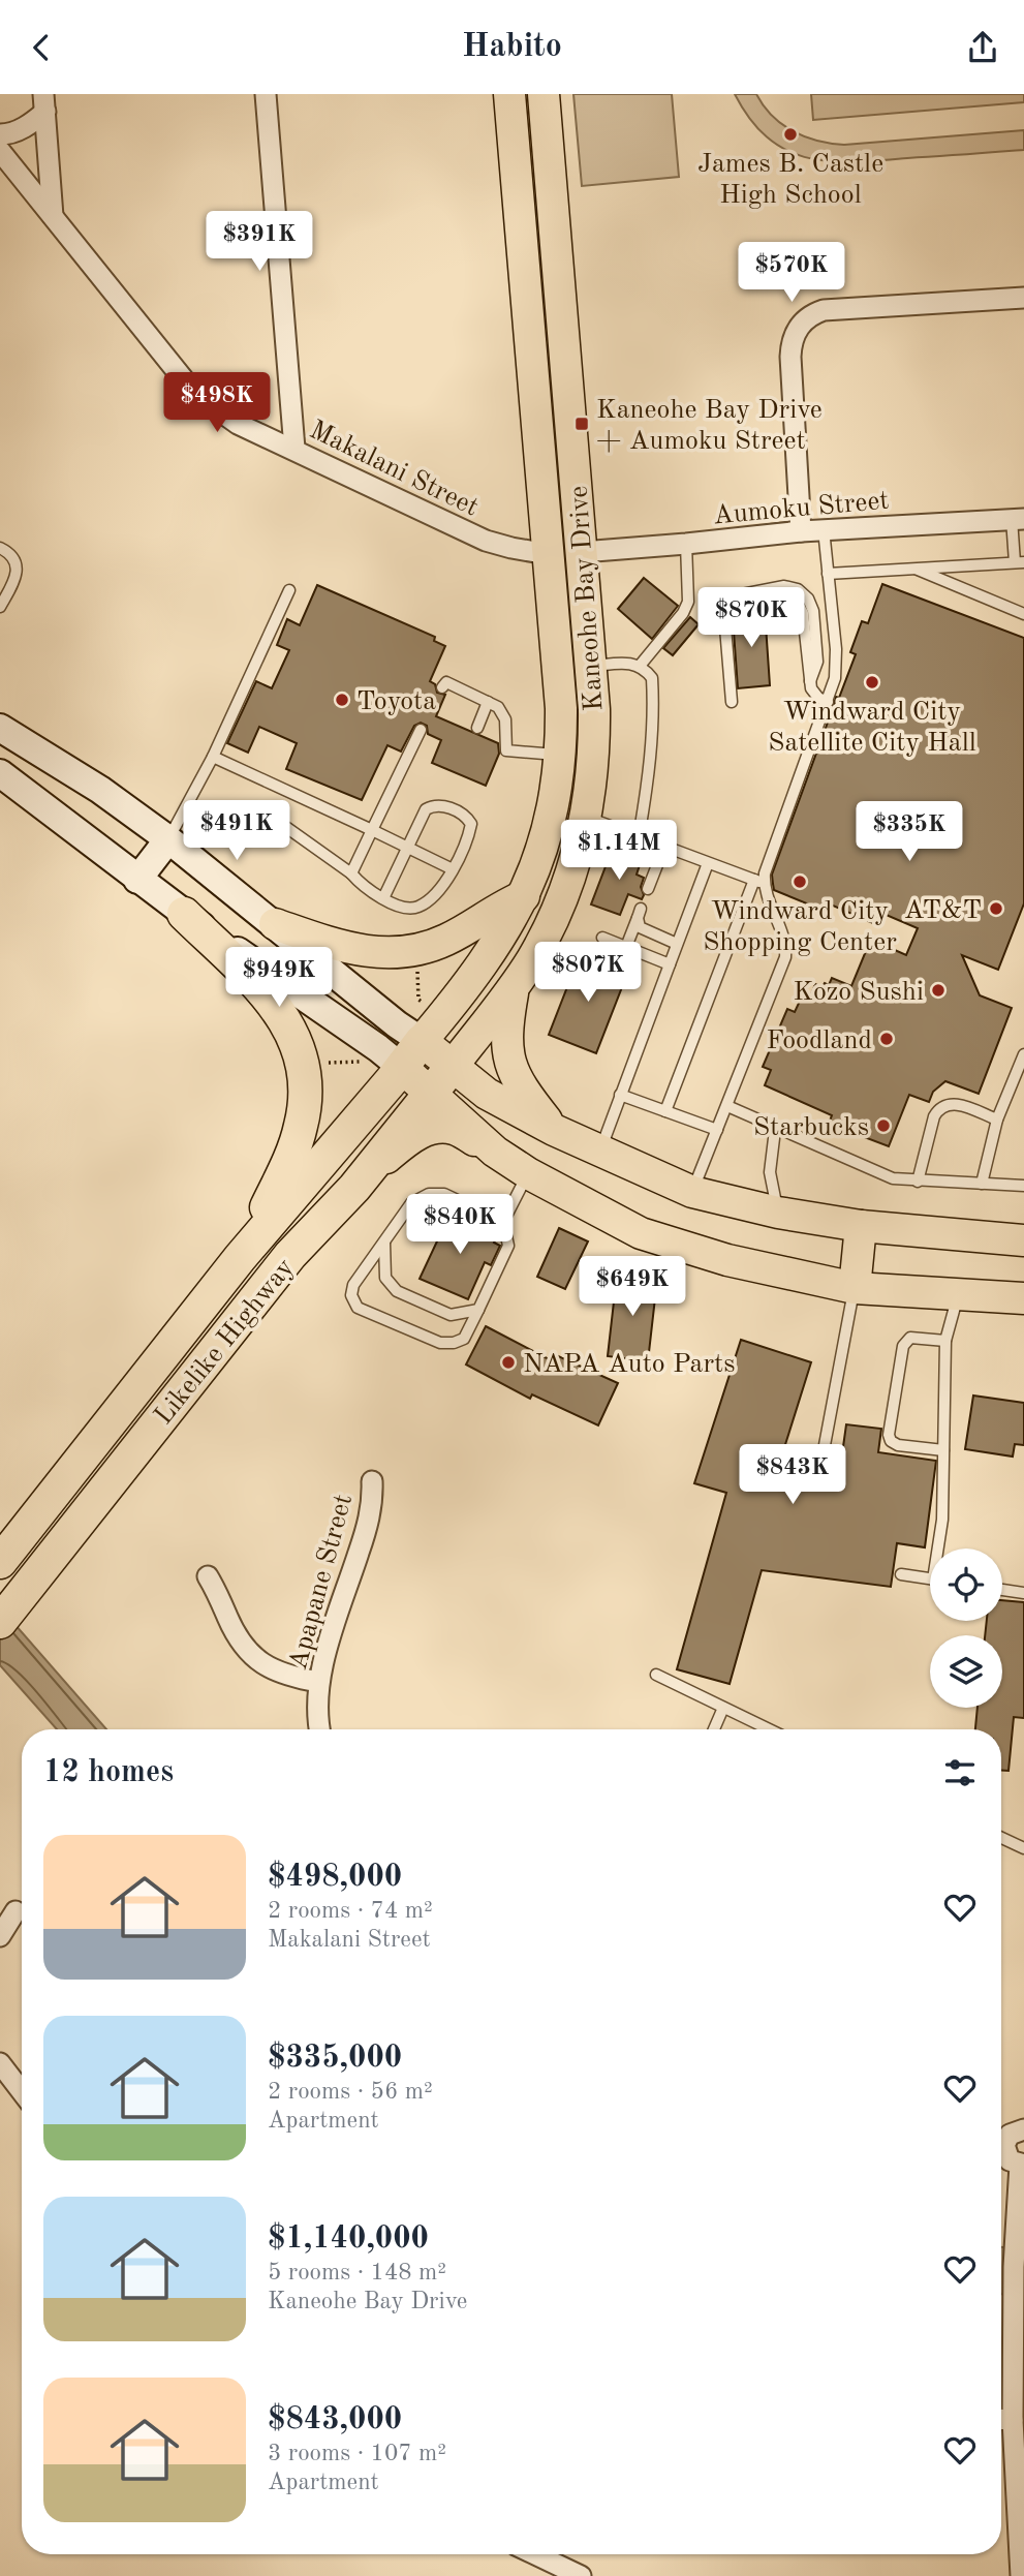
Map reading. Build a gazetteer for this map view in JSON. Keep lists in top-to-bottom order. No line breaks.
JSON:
{"streets":{"highway":["Likelike Highway"],"main road":["Kaneohe Bay Drive"],"street":["Makalani Street","Aumoku Street","Apapane Street"]},"crossings":[["Makalani Street","Kaneohe Bay Drive"],["Aumoku Street","Kaneohe Bay Drive"],["Kaneohe Bay Drive","Likelike Highway"]],"places":{"other":["James B. Castle High School","Windward City Satellite City Hall","Toyota","Windward City Shopping Center","AT&T","Kozo Sushi","Foodland","Starbucks","NAPA Auto Parts"],"transit":["Kaneohe Bay Drive + Aumoku Street"]},"page":{"header":"Habito","price":["$391K","$570K","$498K","$870K","$491K","$335K","$1.14M","$807K","$949K","$840K","$649K","$843K"],"heading":"12 homes","list":[{"name":"$498,000","note":"2 rooms · 74 m² · Makalani Street"},{"name":"$335,000","note":"2 rooms · 56 m² · Apartment"},{"name":"$1,140,000","note":"5 rooms · 148 m² · Kaneohe Bay Drive"},{"name":"$843,000","note":"3 rooms · 107 m² · Apartment"}]}}
